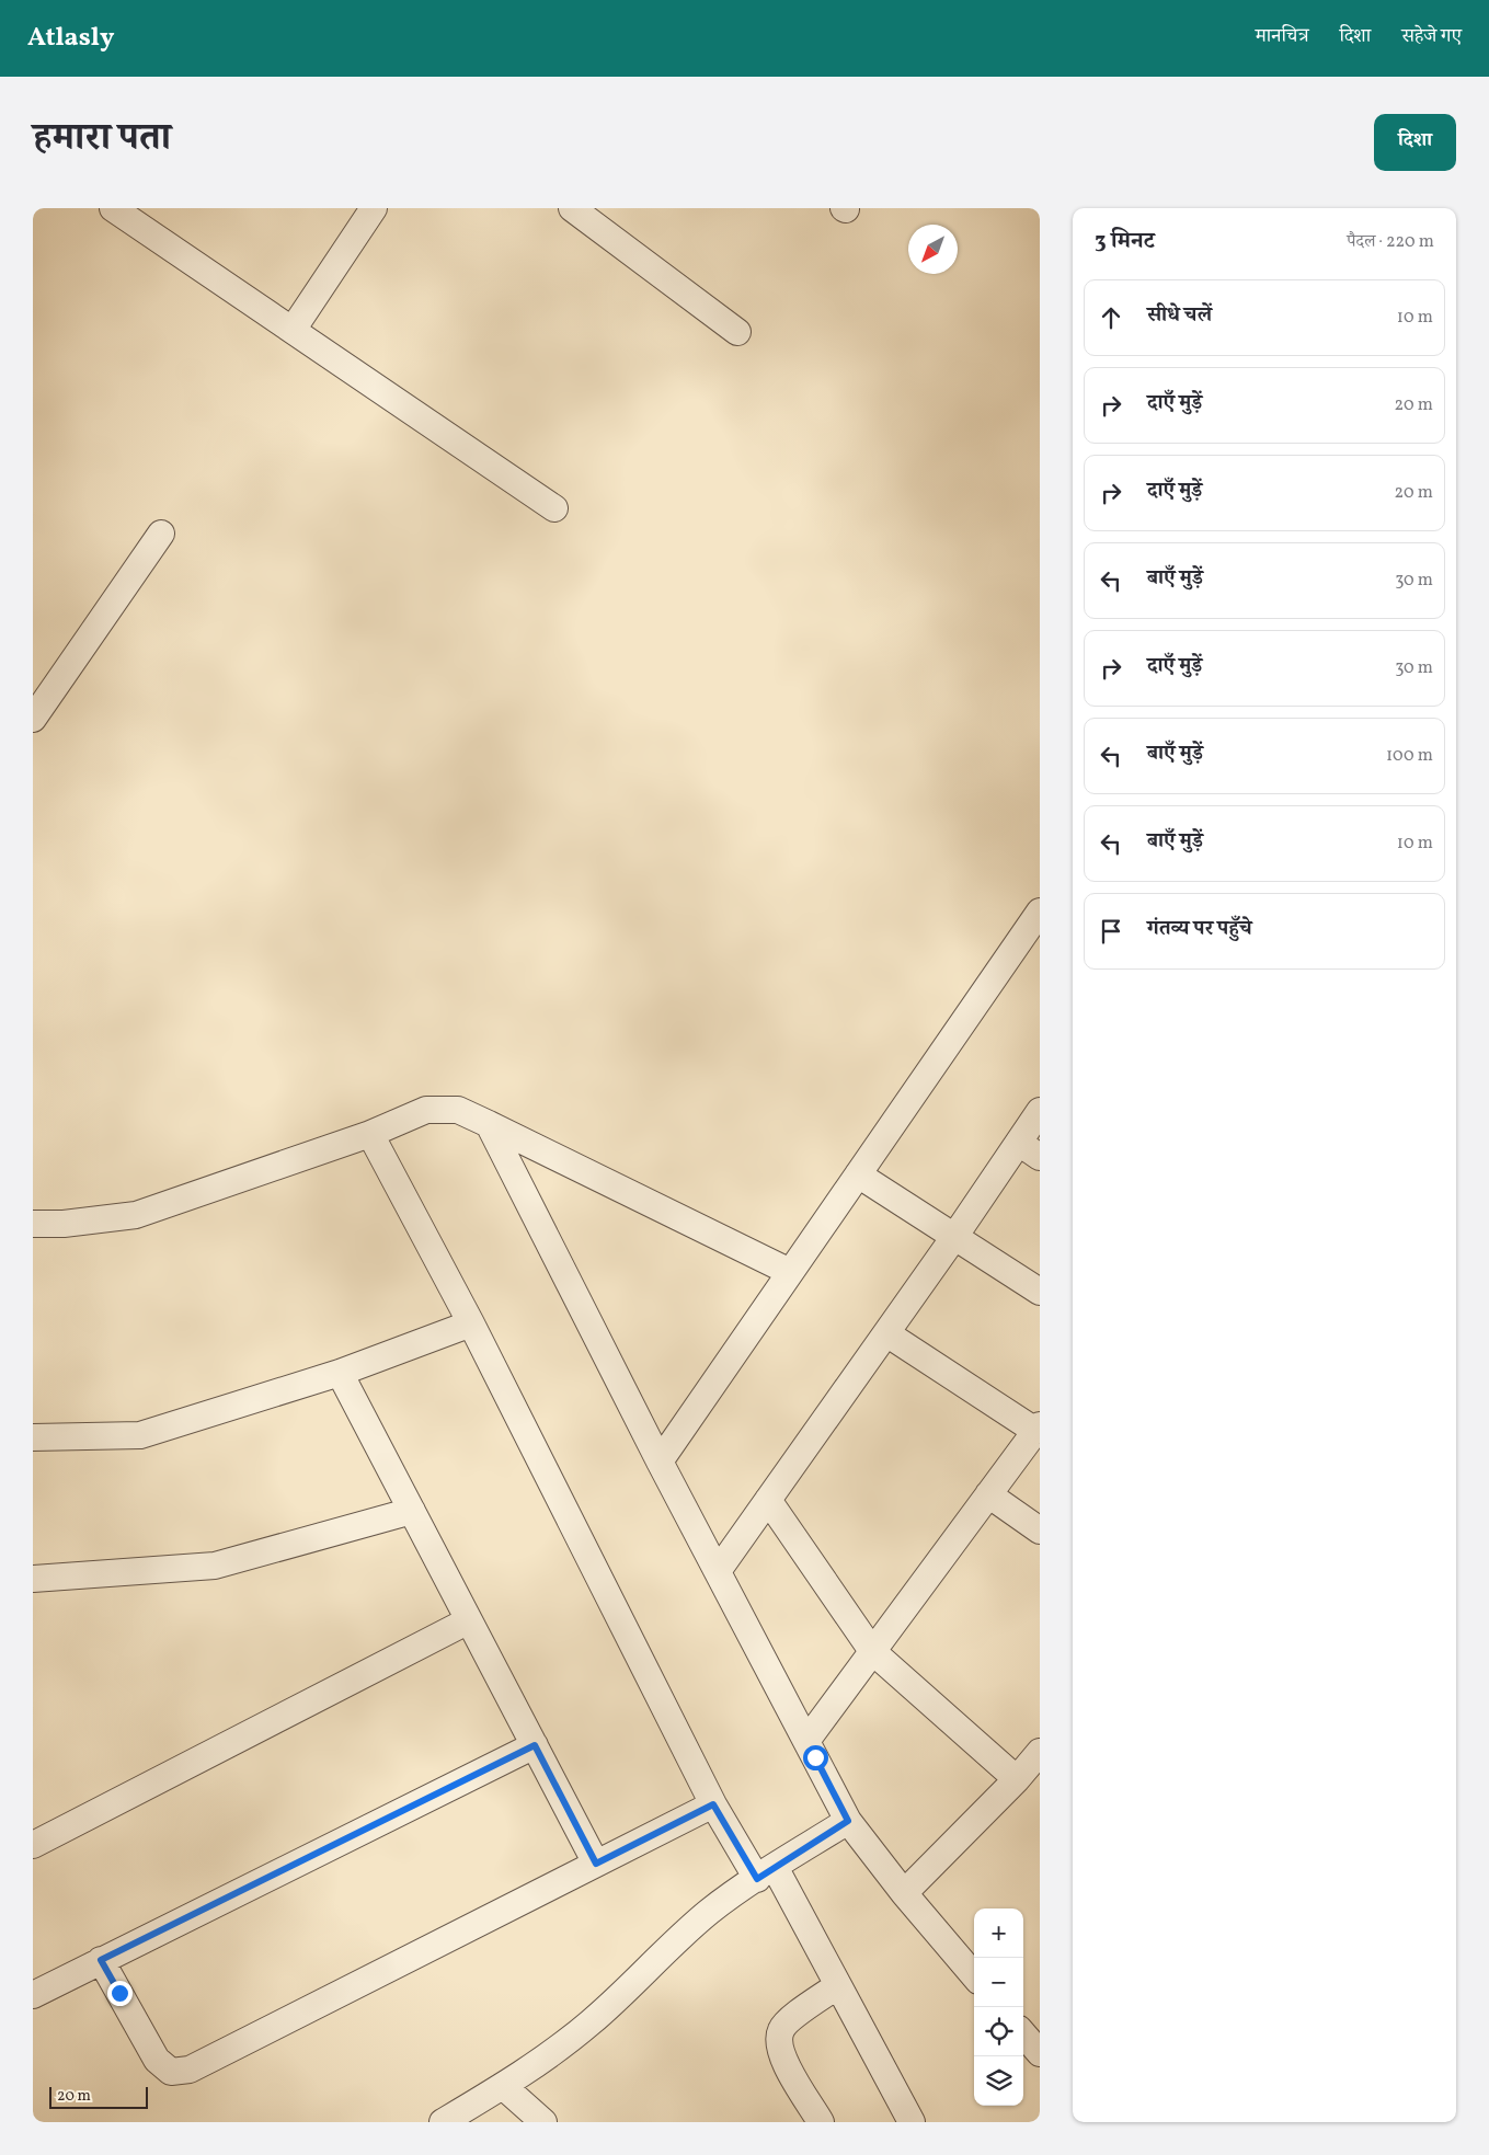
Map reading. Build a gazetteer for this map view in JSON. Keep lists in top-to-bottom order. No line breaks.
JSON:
{"scale_bar":"20 m","north":"bottom left","page":{"header":"Atlasly","nav":["मानचित्र","दिशा","सहेजे गए"],"title":"हमारा पता","buttons":"दिशा","heading":["3 मिनट","पैदल · 220 m"],"list":[["सीधे चलें","10 m"],["दाएँ मुड़ें","20 m"],["दाएँ मुड़ें","20 m"],["बाएँ मुड़ें","30 m"],["दाएँ मुड़ें","30 m"],["बाएँ मुड़ें","100 m"],["बाएँ मुड़ें","10 m"],"गंतव्य पर पहुँचे"],"map_buttons":["+","−"],"scale":"20 m"}}
